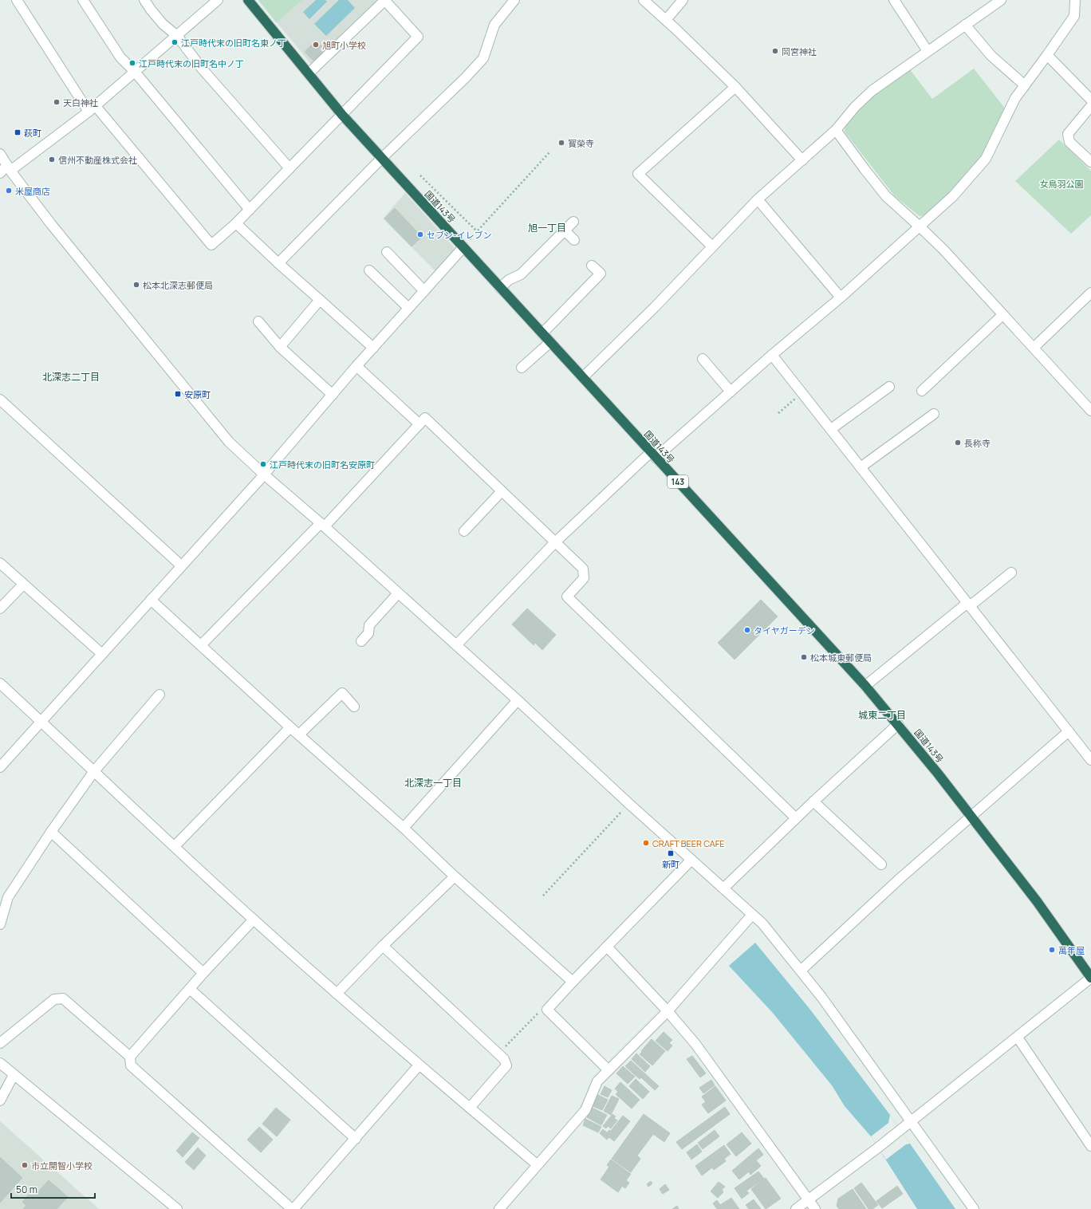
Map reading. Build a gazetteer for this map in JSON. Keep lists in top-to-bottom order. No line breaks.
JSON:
{"streets":{"highway":["国道143号","143"]},"districts":["旭一丁目","北深志二丁目","城東二丁目","北深志一丁目"],"parks":["女鳥羽公園"],"places":{"other":["江戸時代末の旧町名東ノ丁","旭町小学校","岡宮神社","江戸時代末の旧町名中ノ丁","天白神社","寳榮寺","信州不動産株式会社","米屋商店","セブン-イレブン","松本北深志郵便局","長称寺","江戸時代末の旧町名安原町","タイヤガーデン","松本城東郵便局","CRAFT BEER CAFE","萬年屋","市立開智小学校"],"transit":["萩町","安原町","新町"]},"scale_bar":"50 m"}
